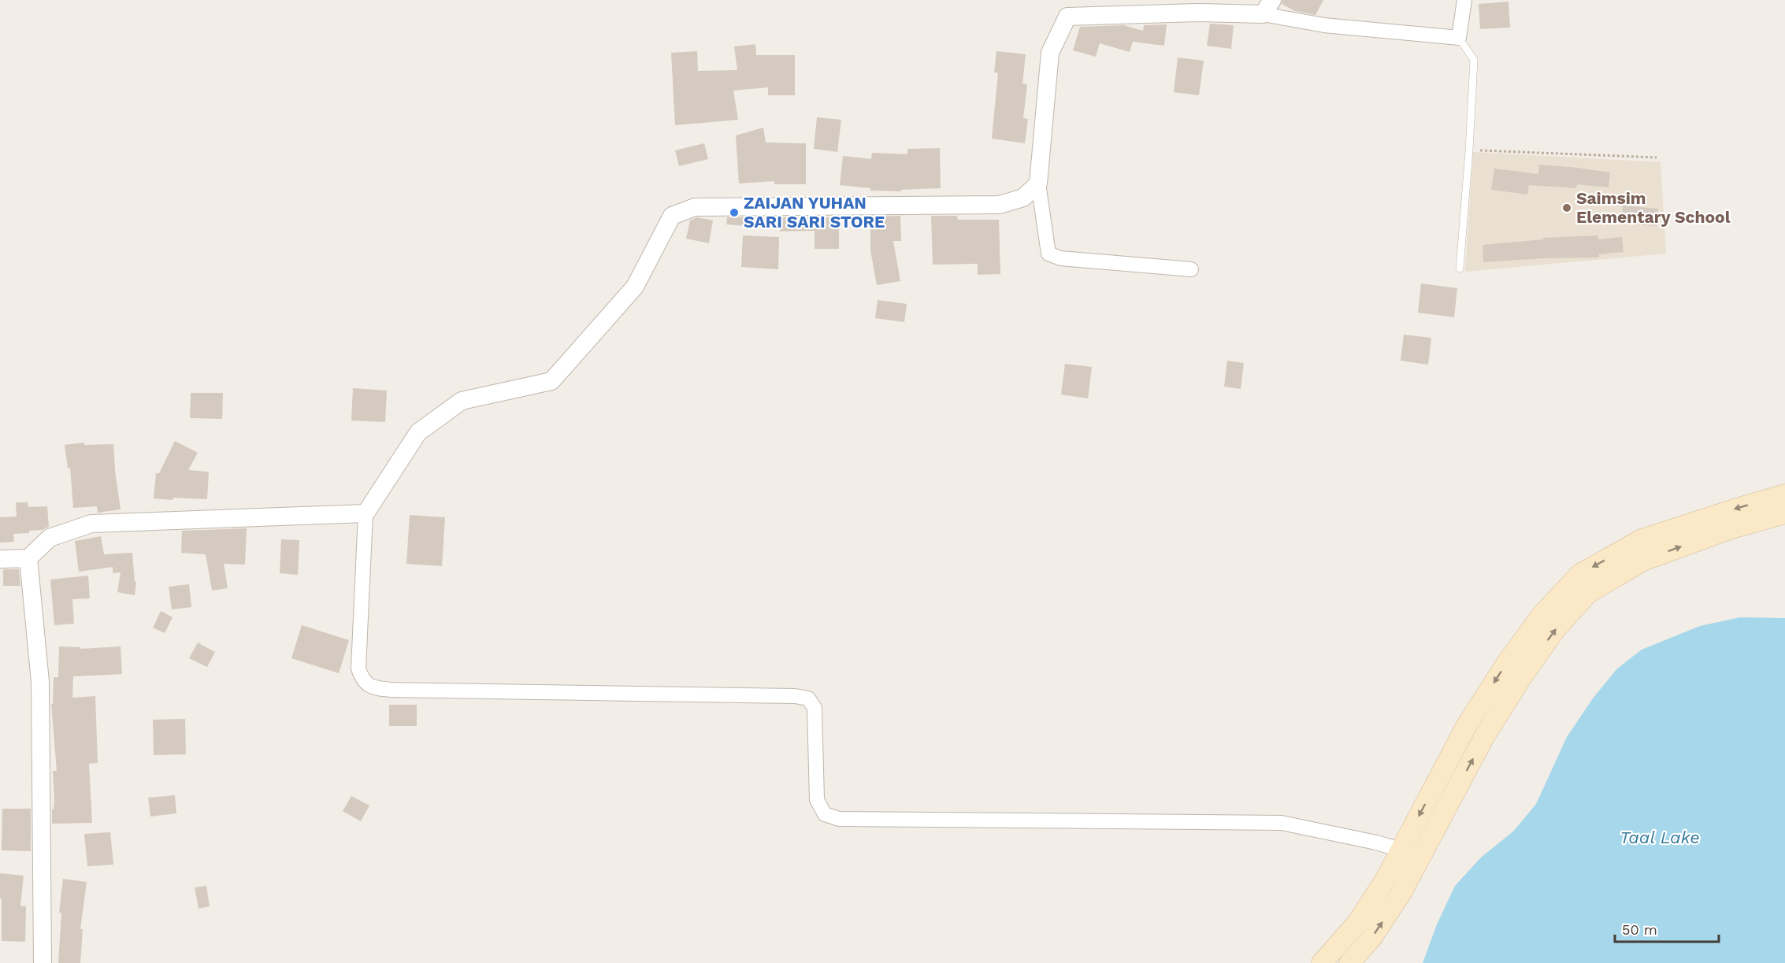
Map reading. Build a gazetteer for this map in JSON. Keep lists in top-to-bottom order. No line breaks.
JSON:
{"water":["Taal Lake"],"places":["Saimsim Elementary School","ZAIJAN YUHAN SARI SARI STORE"],"scale_bar":"50 m"}
